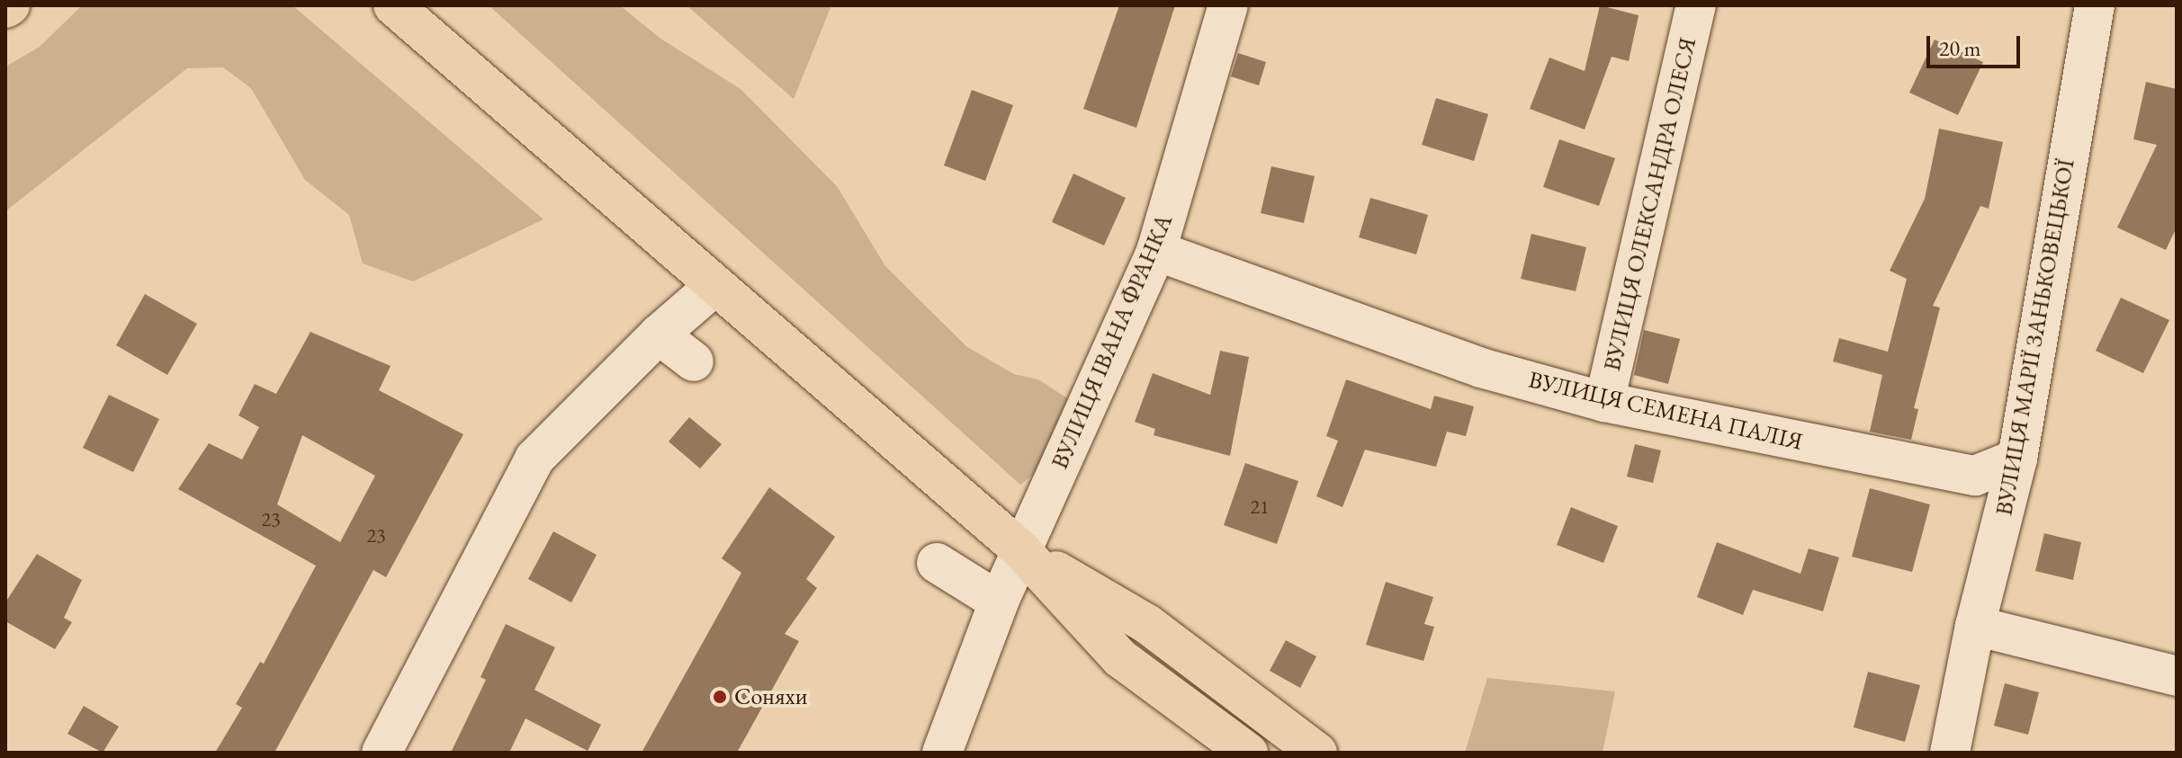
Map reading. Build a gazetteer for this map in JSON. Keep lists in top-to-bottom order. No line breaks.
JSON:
{"streets":{"street":["ВУЛИЦЯ ОЛЕКСАНДРА ОЛЕСЯ","ВУЛИЦЯ МАРІЇ ЗАНЬКОВЕЦЬКОЇ","ВУЛИЦЯ ІВАНА ФРАНКА","ВУЛИЦЯ СЕМЕНА ПАЛІЯ"]},"crossings":[["ВУЛИЦЯ ОЛЕКСАНДРА ОЛЕСЯ","ВУЛИЦЯ СЕМЕНА ПАЛІЯ"],["ВУЛИЦЯ МАРІЇ ЗАНЬКОВЕЦЬКОЇ","ВУЛИЦЯ СЕМЕНА ПАЛІЯ"],["ВУЛИЦЯ ІВАНА ФРАНКА","ВУЛИЦЯ СЕМЕНА ПАЛІЯ"]],"places":["Соняхи"],"house_numbers":["21","23","23"],"scale_bar":"20 m"}
